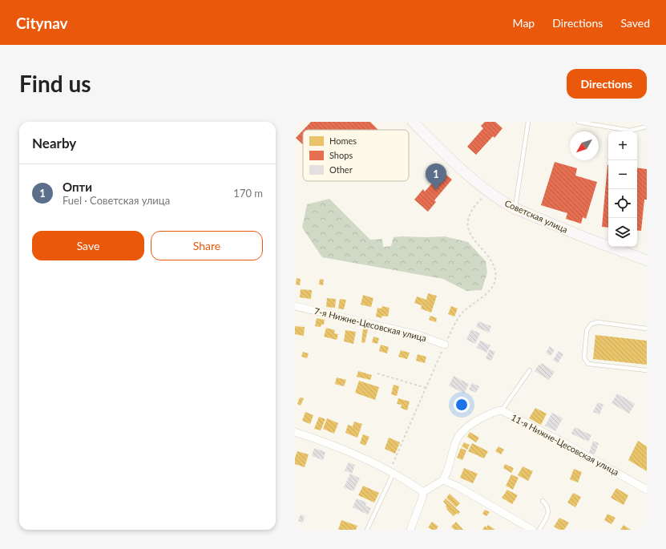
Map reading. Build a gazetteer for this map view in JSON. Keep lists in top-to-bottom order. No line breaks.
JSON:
{"streets":{"main road":["Советская улица"],"street":["7-я Нижне-Цесовская улица","11-я Нижне-Цесовская улица"]},"legend":["Homes","Shops","Other"],"north":"bottom left","page":{"header":"Citynav","nav":["Map","Directions","Saved"],"buttons":["Directions",["Save","Share"]],"title":"Find us","heading":"Nearby","map_buttons":["+","−"],"list":[{"mark":"1","name":"Опти","note":"Fuel · Советская улица","value":"170 m"}],"pins":"1"}}
